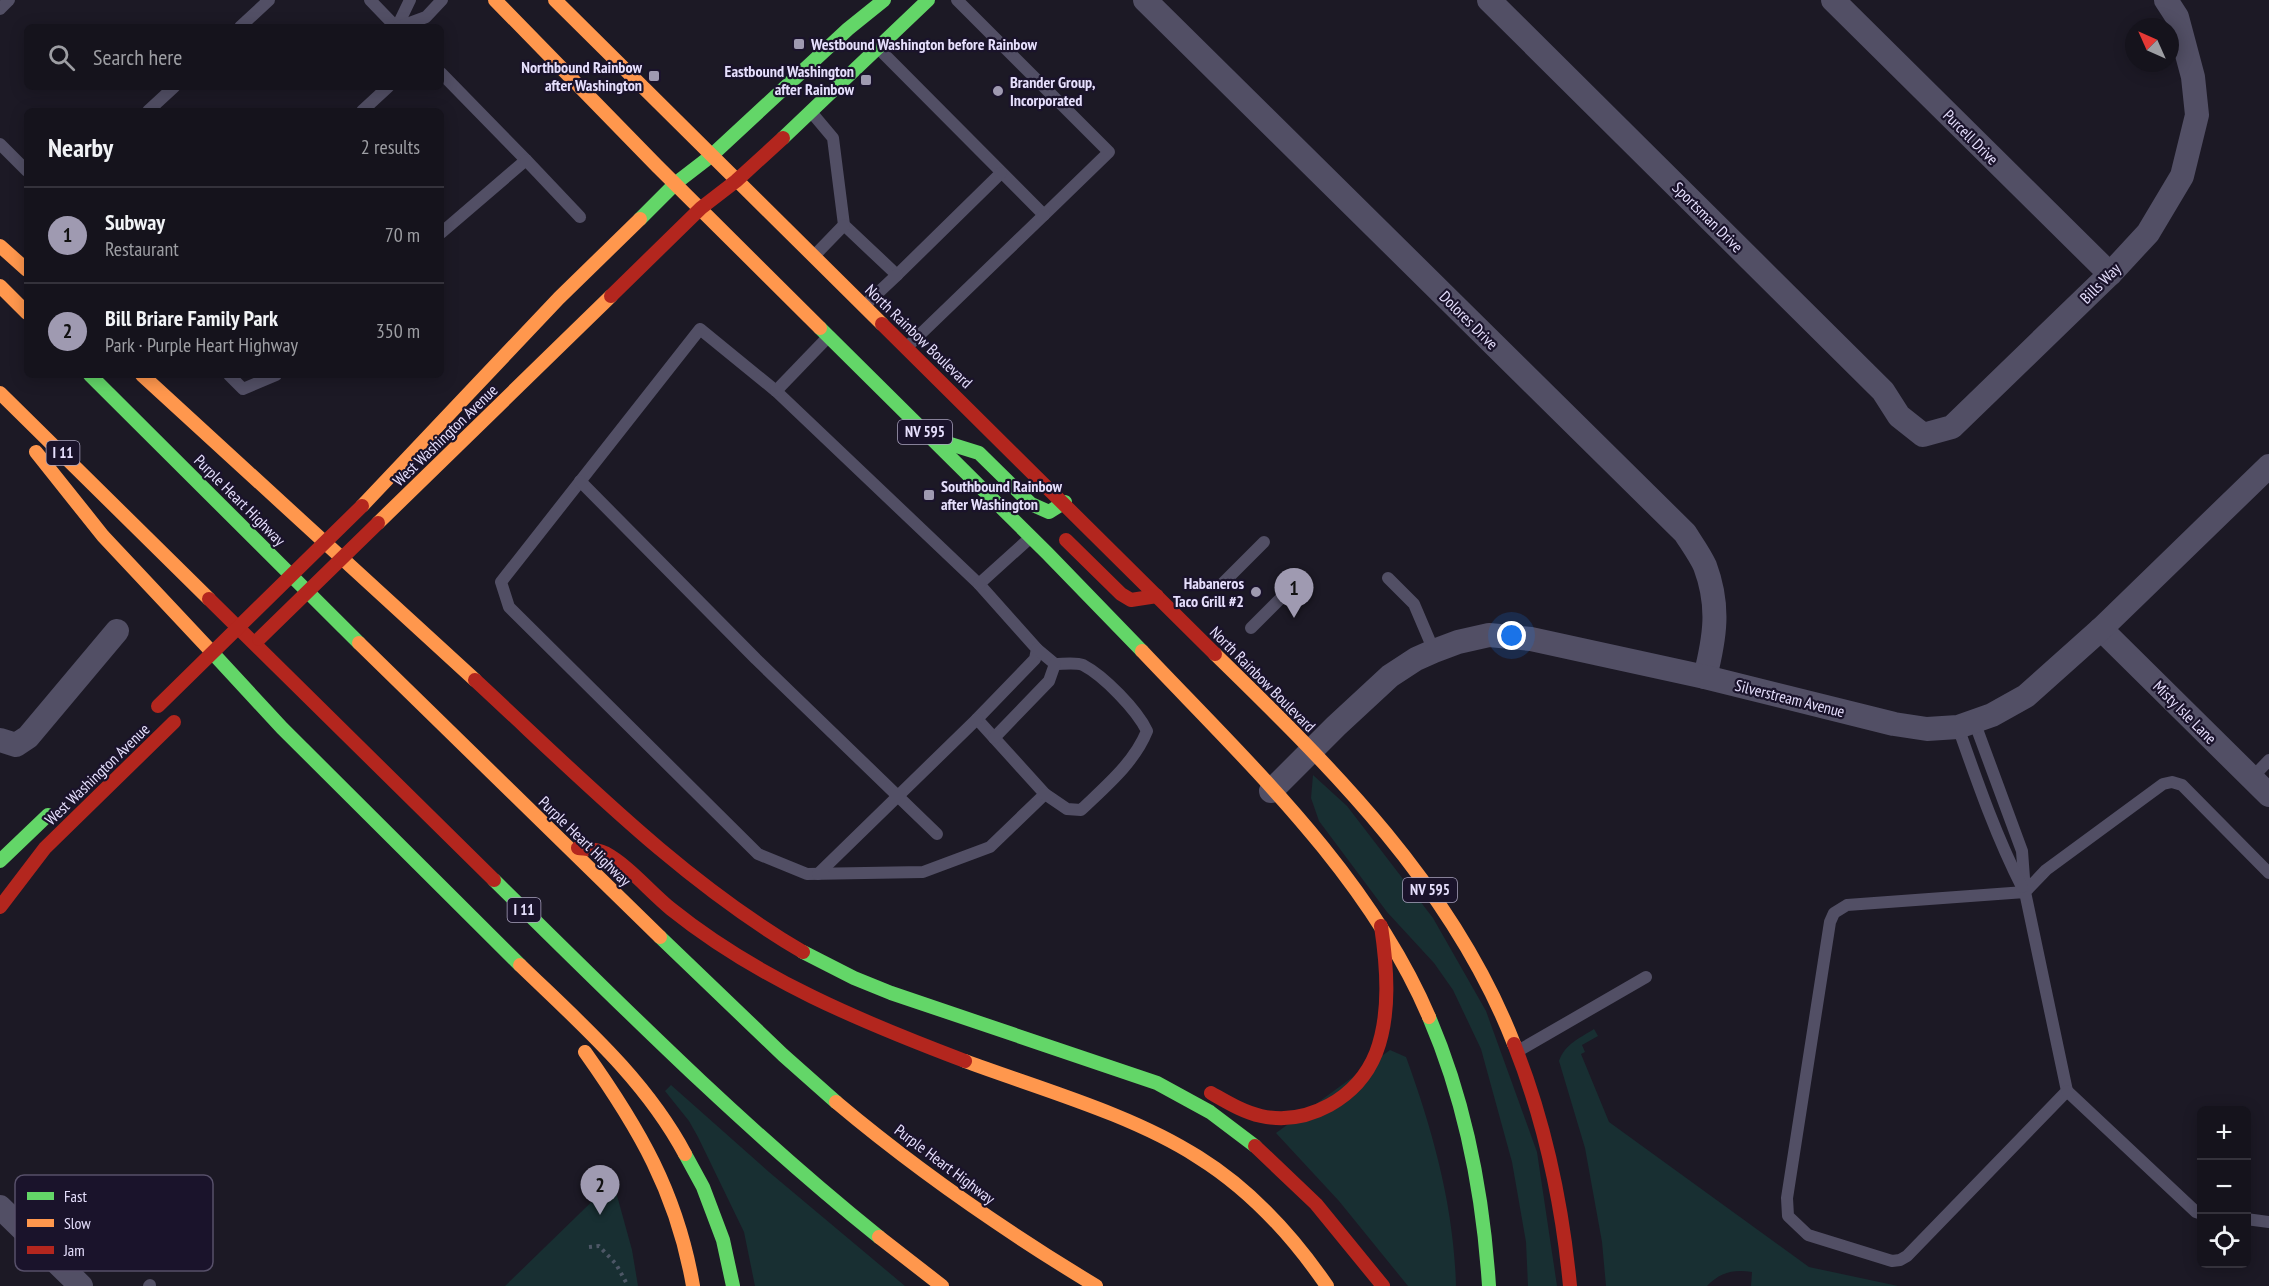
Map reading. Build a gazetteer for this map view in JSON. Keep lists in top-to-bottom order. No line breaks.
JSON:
{"streets":{"main road":["North Rainbow Boulevard","NV 595","West Washington Avenue","I 11","Purple Heart Highway"],"street":["Purcell Drive","Sportsman Drive","Bills Way","Dolores Drive","Silverstream Avenue","Misty Isle Lane"]},"crossings":[["Purcell Drive","Bills Way"],["Sportsman Drive","Bills Way"],["Dolores Drive","Silverstream Avenue"],["North Rainbow Boulevard","West Washington Avenue"],["North Rainbow Boulevard","Silverstream Avenue"],["NV 595","West Washington Avenue"],["NV 595","Silverstream Avenue"],["Silverstream Avenue","Misty Isle Lane"]],"places":{"transit":["Westbound Washington before Rainbow","Northbound Rainbow after Washington","Eastbound Washington after Rainbow","Southbound Rainbow after Washington"],"other":["Brander Group, Incorporated","Habaneros Taco Grill #2"]},"legend":["Fast","Slow","Jam"],"north":"top left","page":{"search":"Search here","heading":["Nearby","2 results"],"list":[{"mark":"1","name":"Subway","note":"Restaurant","value":"70 m"},{"mark":"2","name":"Bill Briare Family Park","note":"Park · Purple Heart Highway","value":"350 m"}],"pins":["1","2"],"map_buttons":["+","−"]}}
